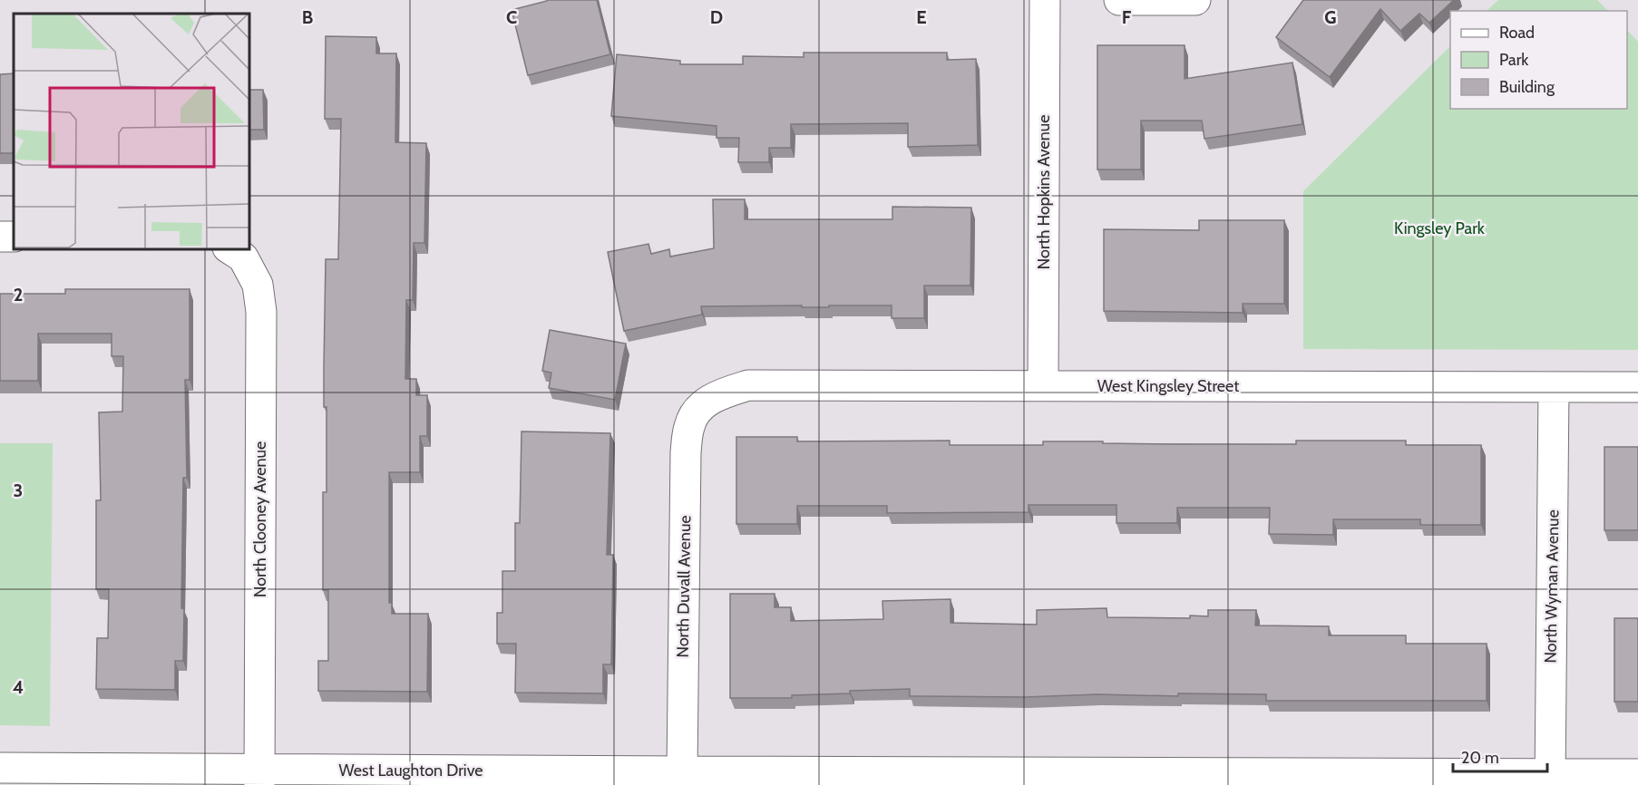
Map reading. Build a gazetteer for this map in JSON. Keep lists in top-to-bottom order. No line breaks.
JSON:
{"streets":{"street":["North Hopkins Avenue","West Kingsley Street","North Clooney Avenue","North Duvall Avenue","North Wyman Avenue","West Laughton Drive"]},"crossings":[["North Hopkins Avenue","West Kingsley Street"],["West Kingsley Street","North Duvall Avenue"],["West Kingsley Street","North Wyman Avenue"],["North Clooney Avenue","West Laughton Drive"],["North Duvall Avenue","West Laughton Drive"],["North Wyman Avenue","West Laughton Drive"]],"parks":["Kingsley Park"],"legend":["Road","Park","Building"],"scale_bar":"20 m","grid":{"columns":["B","C","D","E","F","G"],"rows":["2","3","4"]}}
